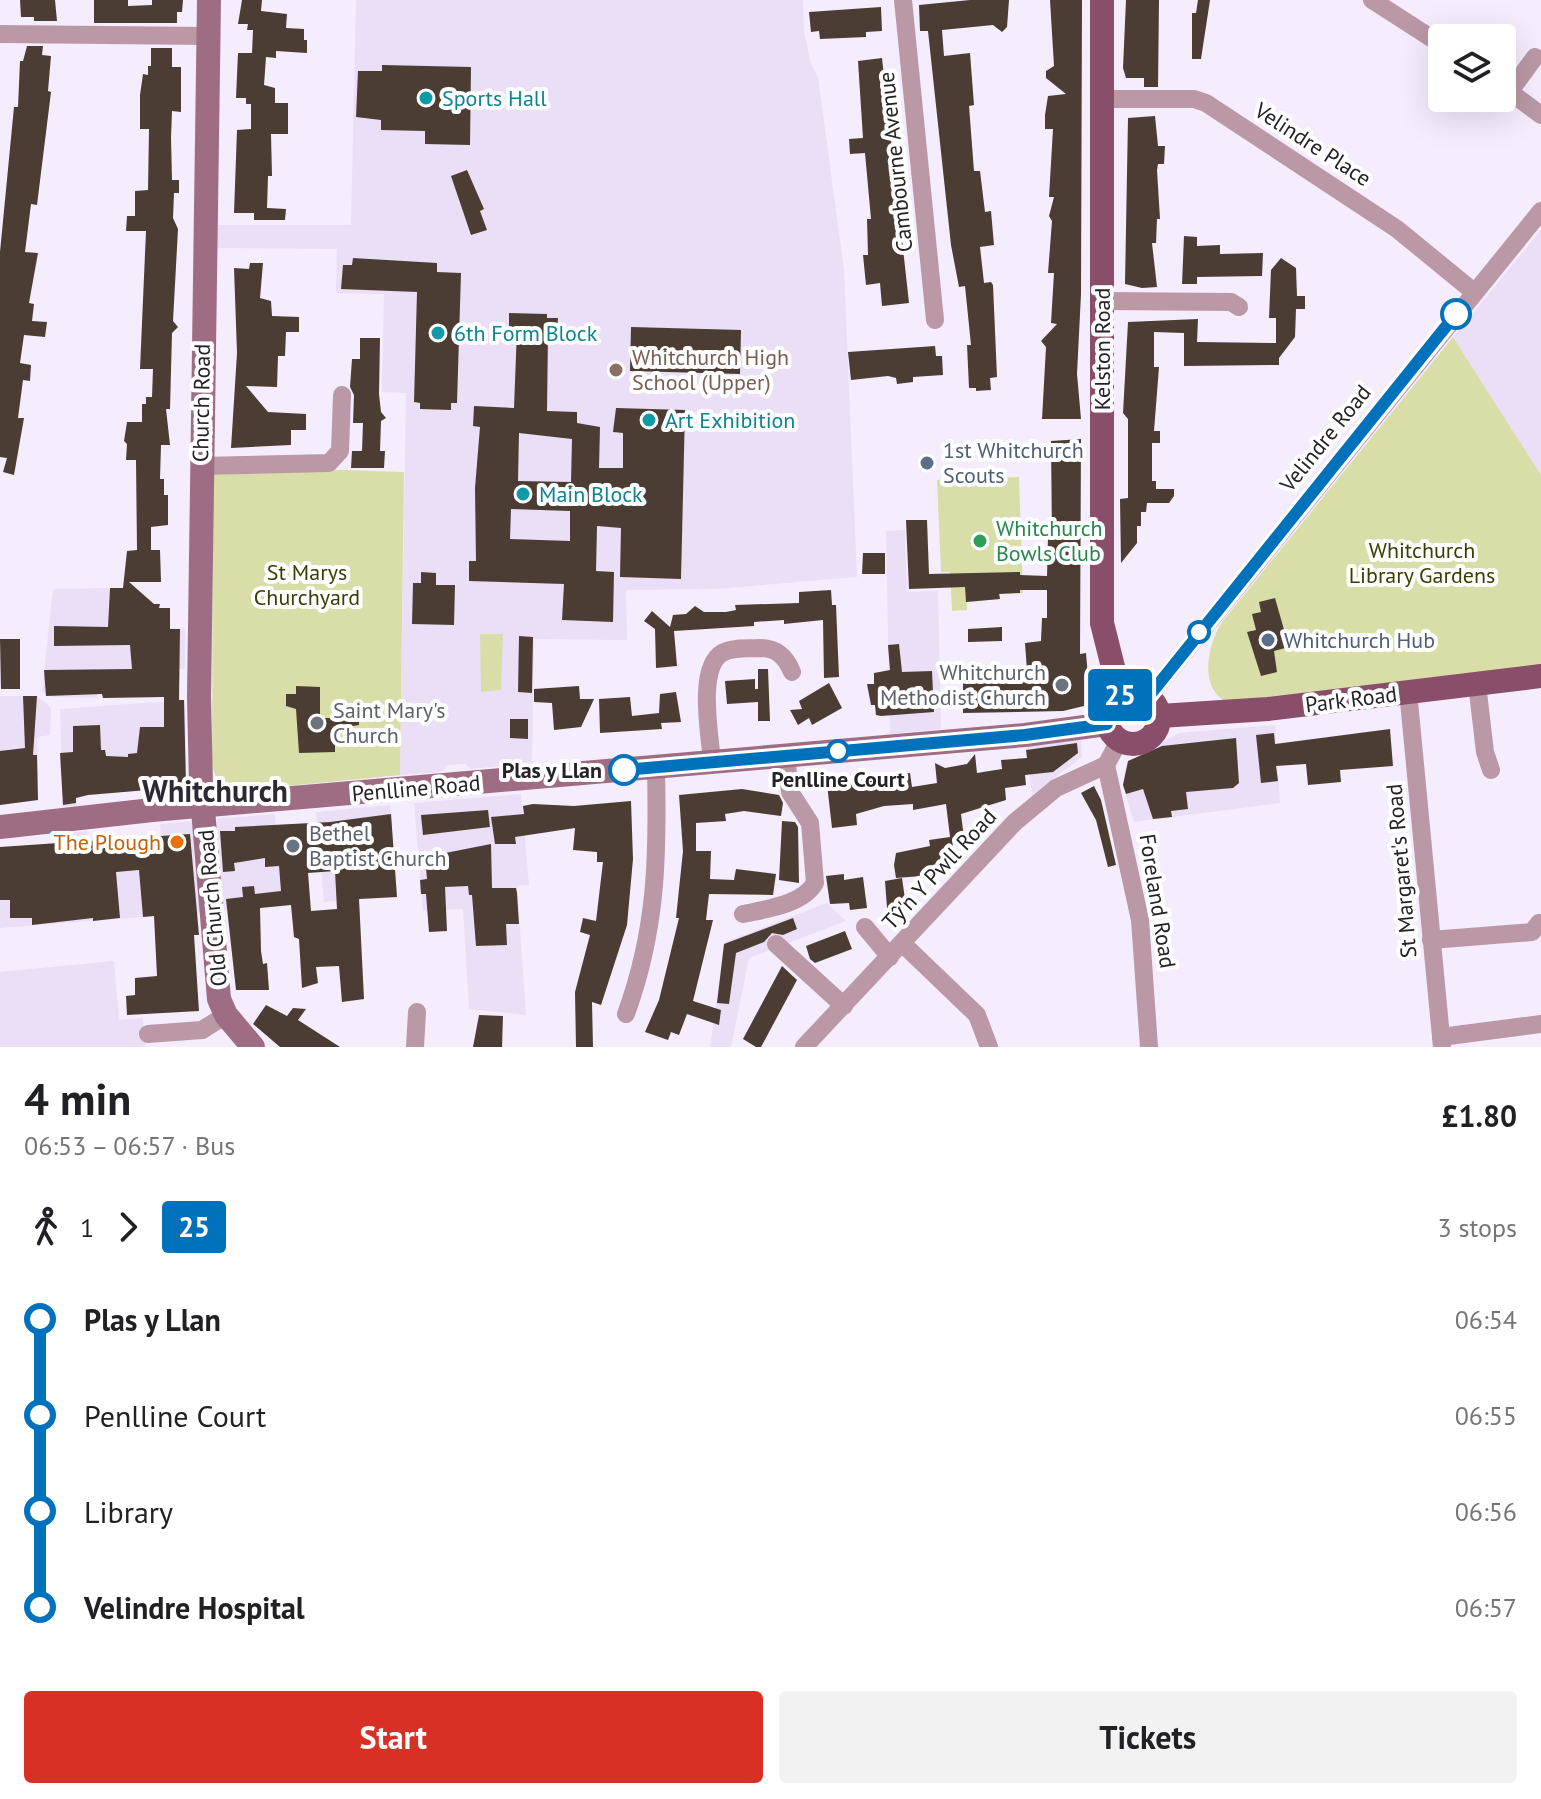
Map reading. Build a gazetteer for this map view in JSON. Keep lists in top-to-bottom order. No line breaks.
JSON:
{"streets":{"main road":["Kelston Road","Park Road"],"street":["Velindre Place","Cambourne Avenue","Church Road","Velindre Road","Penlline Road","Tŷ'n Y Pwll Road","St Margaret's Road","Foreland Road","Old Church Road"]},"crossings":[["Velindre Place","Kelston Road"],["Velindre Place","Velindre Road"],["Kelston Road","Velindre Road"],["Kelston Road","Park Road"],["Kelston Road","Penlline Road"],["Church Road","Penlline Road"],["Church Road","Old Church Road"],["Velindre Road","Park Road"],["Velindre Road","Penlline Road"],["Park Road","Penlline Road"],["Park Road","St Margaret's Road"],["Penlline Road","Old Church Road"],["Tŷ'n Y Pwll Road","Foreland Road"]],"districts":["Whitchurch"],"parks":["Whitchurch Library Gardens","St Marys Churchyard"],"places":["Sports Hall","6th Form Block","Whitchurch High School (Upper)","Art Exhibition","1st Whitchurch Scouts","Main Block","Whitchurch Bowls Club","Whitchurch Hub","Whitchurch Methodist Church","Saint Mary's Church","Penlline Court","Plas y Llan","The Plough","Bethel Baptist Church"],"lines":["bus line 25"],"page":{"on_map":"25","heading":["4 min","06:53 – 06:57 · Bus","£1.80"],"legs":["1","25","3 stops"],"list":[{"name":"Plas y Llan","value":"06:54"},{"name":"Penlline Court","value":"06:55"},{"name":"Library","value":"06:56"},{"name":"Velindre Hospital","value":"06:57"}],"buttons":["Start","Tickets"]}}
